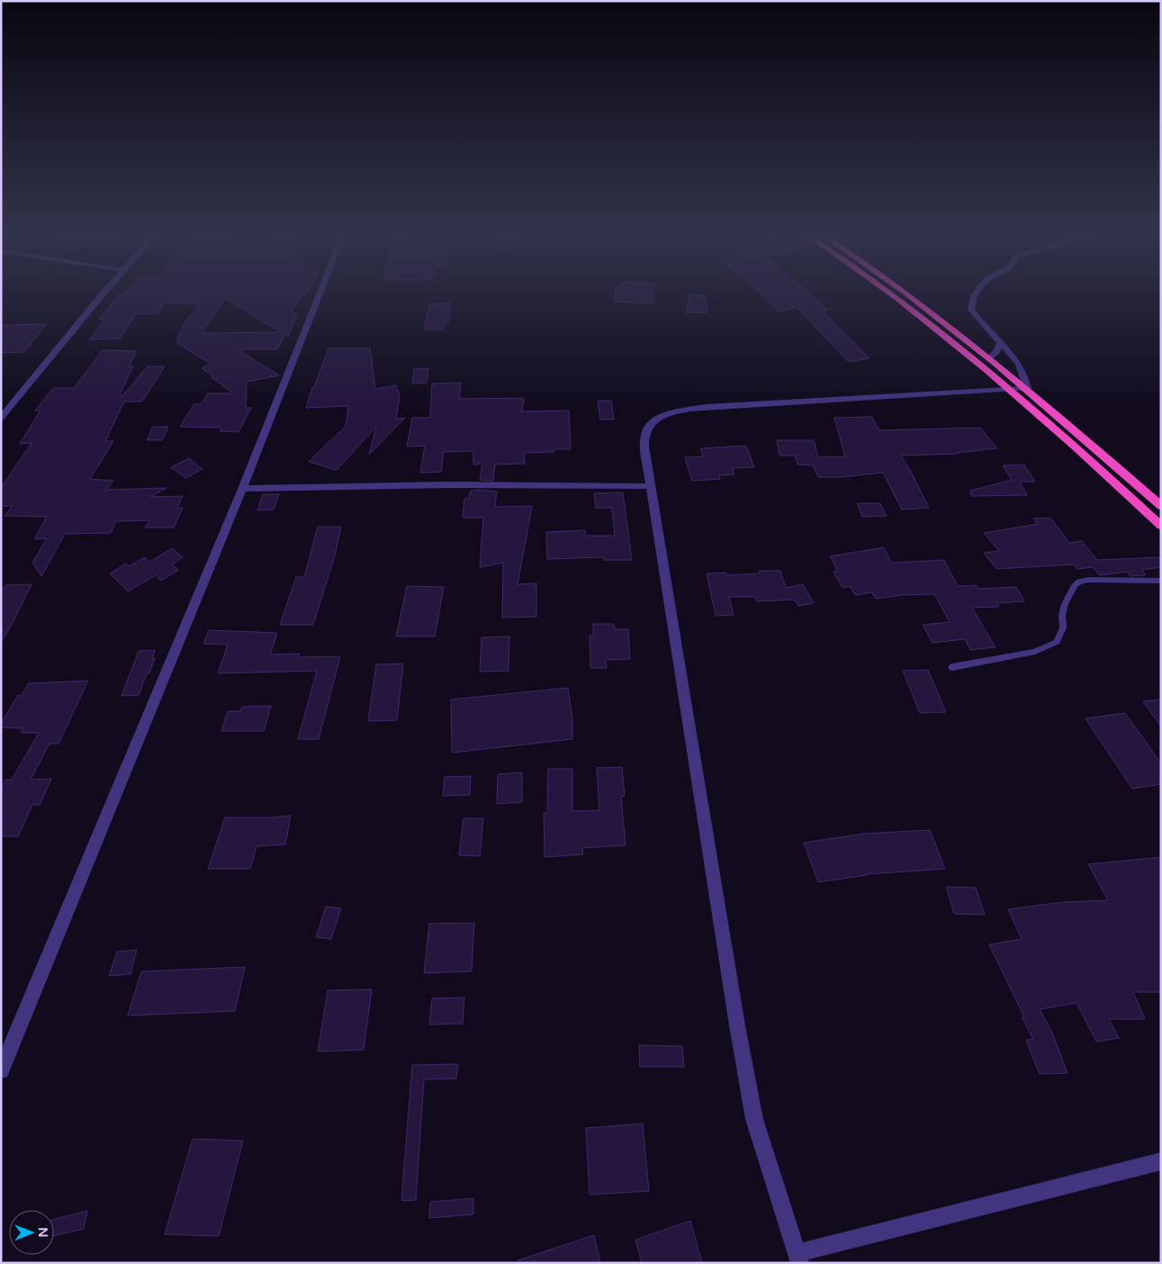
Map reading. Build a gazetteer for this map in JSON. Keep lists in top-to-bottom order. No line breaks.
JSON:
{"north":"right"}
